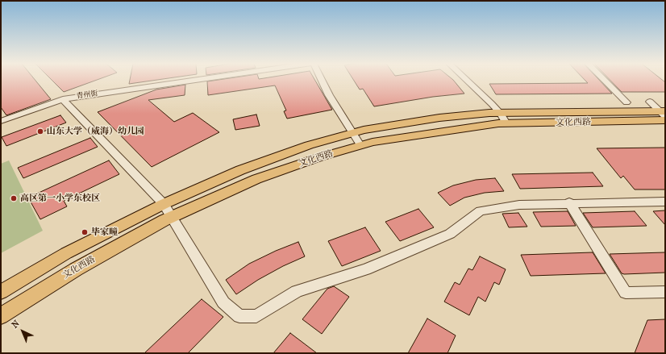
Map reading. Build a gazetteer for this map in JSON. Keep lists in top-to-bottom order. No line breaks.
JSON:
{"streets":{"main road":["文化西路"],"street":["青州街"]},"places":["山东大学（威海）幼儿园","高区第一小学东校区","毕家疃"],"north":"top left"}
